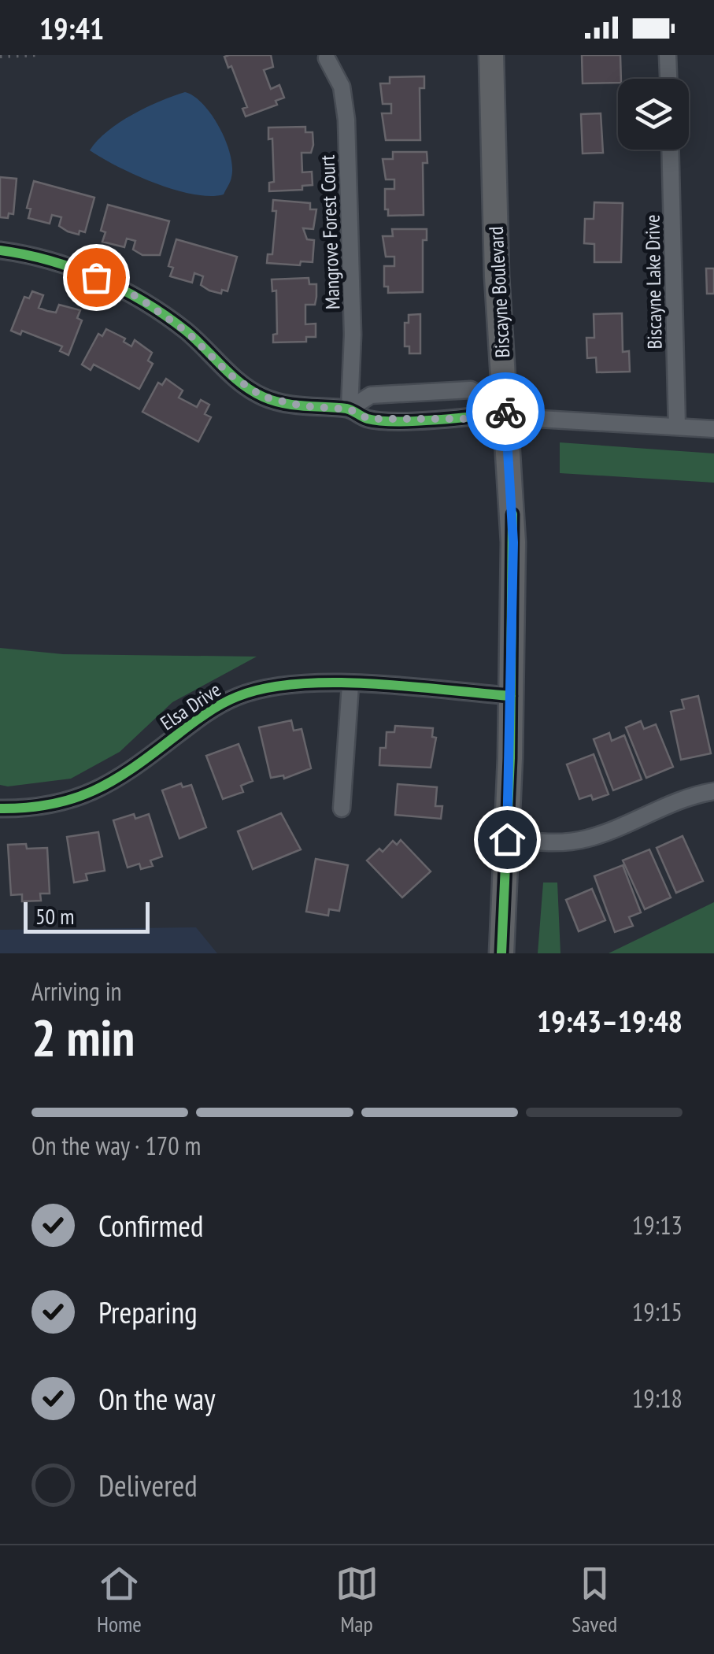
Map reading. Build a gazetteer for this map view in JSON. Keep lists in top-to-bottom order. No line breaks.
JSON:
{"streets":{"street":["Mangrove Forest Court","Biscayne Lake Drive","Biscayne Boulevard","Elsa Drive"]},"crossings":[["Biscayne Boulevard","Elsa Drive"]],"scale_bar":"50 m","page":{"status":"19:41","scale":"50 m","heading":["2 min","Arriving in","19:43–19:48"],"bar":"On the way · 170 m","list":[["Confirmed","19:13"],["Preparing","19:15"],["On the way","19:18"],"Delivered"],"tabs":["Home","Map","Saved"]}}
